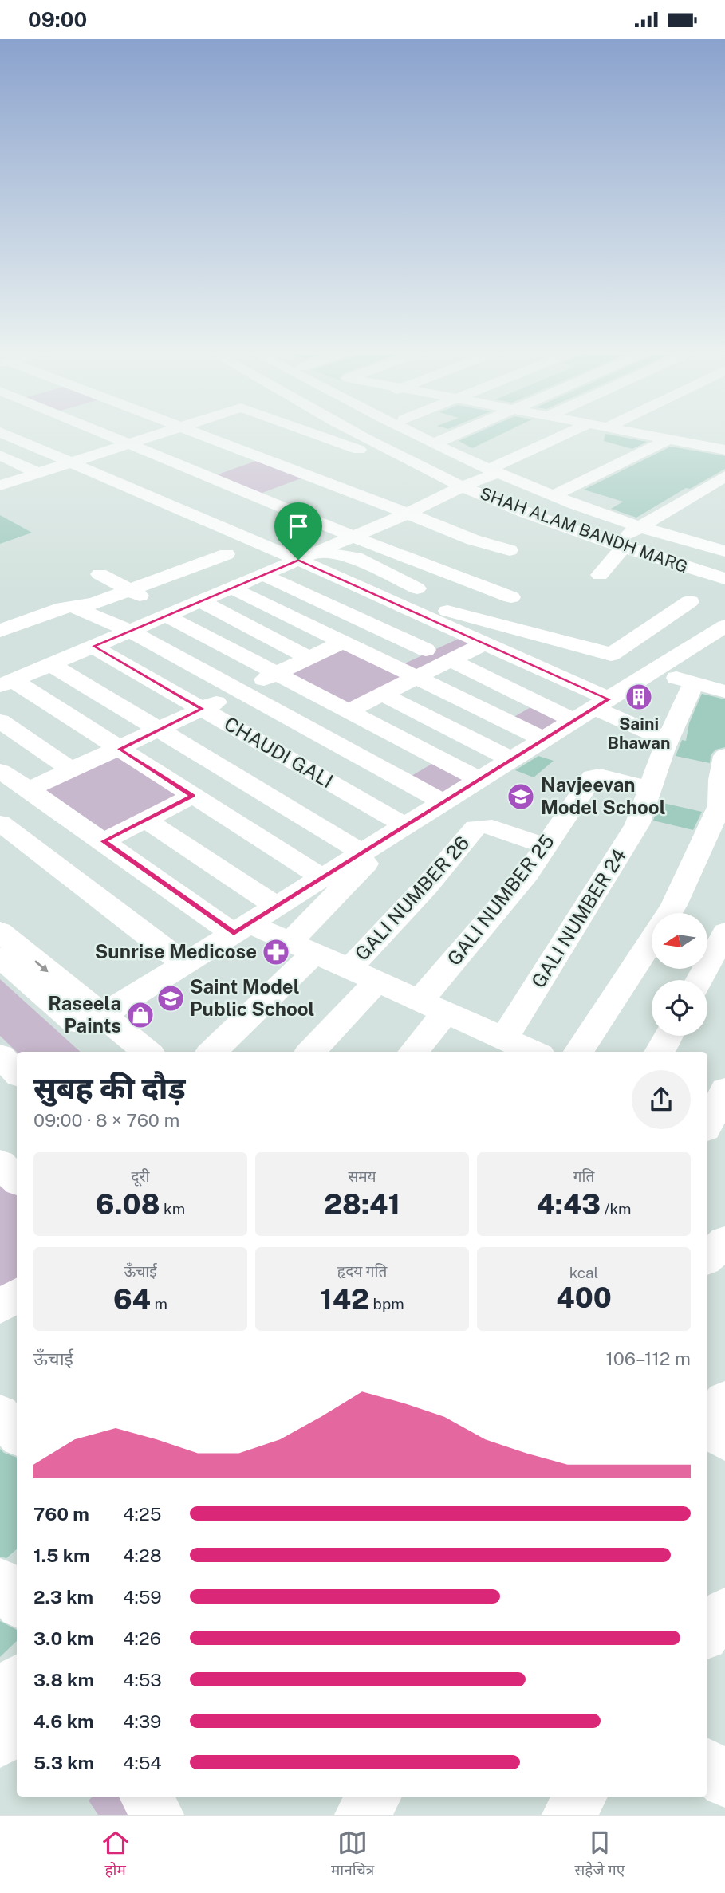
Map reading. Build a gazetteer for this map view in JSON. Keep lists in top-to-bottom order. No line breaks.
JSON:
{"streets":{"street":["SHAH ALAM BANDH MARG","CHAUDI GALI","GALI NUMBER 26","GALI NUMBER 25","GALI NUMBER 24"]},"crossings":[["GALI NUMBER 26","GALI NUMBER 25"],["GALI NUMBER 25","GALI NUMBER 24"]],"places":{"building":["Saini Bhawan"],"school or university":["Navjeevan Model School","Saint Model Public School"],"pharmacy":["Sunrise Medicose"],"shop":["Raseela Paints"]},"north":"left","page":{"status":"09:00","heading":["सुबह की दौड़","09:00 · 8 × 760 m"],"stats":[["दूरी","6.08 km"],["समय","28:41"],["गति","4:43 /km"],["ऊँचाई","64 m"],["हृदय गति","142 bpm"],["kcal","400"]],"chart":["ऊँचाई","106–112 m"],"list":[{"name":"760 m","note":"4:25"},{"name":"1.5 km","note":"4:28"},{"name":"2.3 km","note":"4:59"},{"name":"3.0 km","note":"4:26"},{"name":"3.8 km","note":"4:53"},{"name":"4.6 km","note":"4:39"},{"name":"5.3 km","note":"4:54"}],"tabs":["होम","मानचित्र","सहेजे गए"]}}
